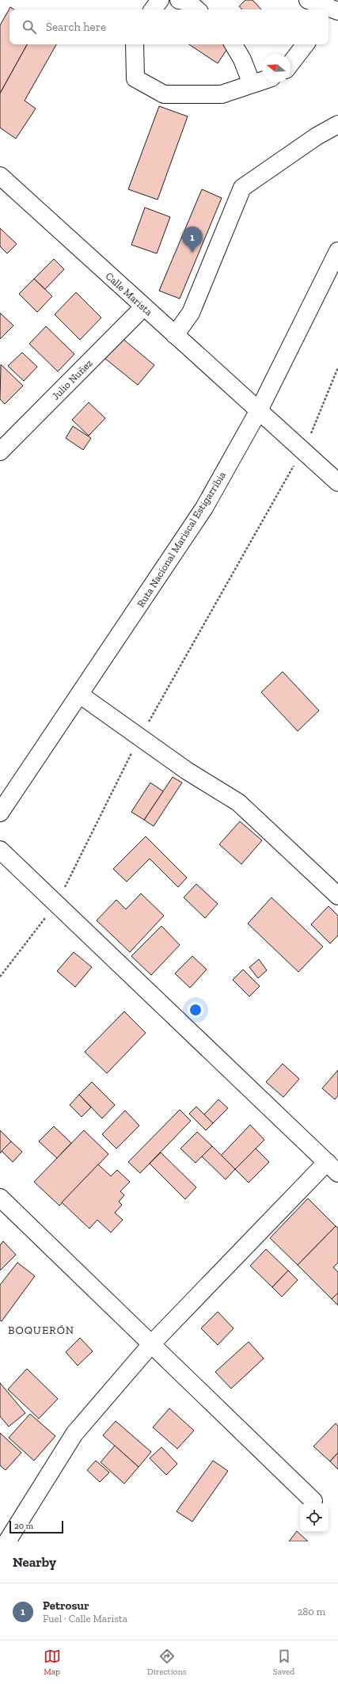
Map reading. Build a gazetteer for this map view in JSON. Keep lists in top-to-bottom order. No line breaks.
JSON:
{"streets":{"street":["Calle Marista","Julio Nuñez","Ruta Nacional Mariscal Estigarribia"]},"crossings":[["Calle Marista","Julio Nuñez"],["Calle Marista","Ruta Nacional Mariscal Estigarribia"]],"districts":["BOQUERÓN"],"scale_bar":"20 m","north":"left","page":{"search":"Search here","pins":"1","scale":"20 m","heading":"Nearby","list":[{"mark":"1","name":"Petrosur","note":"Fuel · Calle Marista","value":"280 m"}],"nav":["Map","Directions","Saved"]}}
